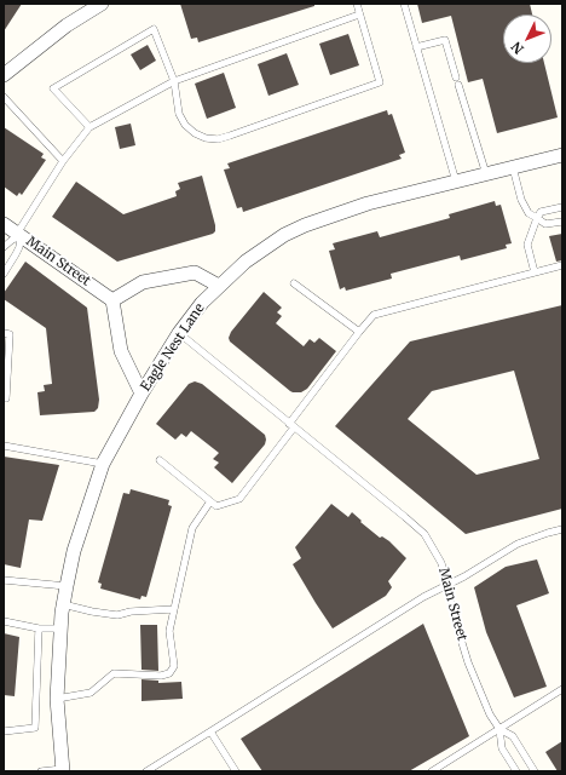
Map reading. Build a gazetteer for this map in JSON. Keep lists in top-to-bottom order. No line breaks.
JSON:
{"streets":{"street":["Main Street","Eagle Nest Lane"]},"crossings":[["Main Street","Eagle Nest Lane"]],"north":"bottom left"}
